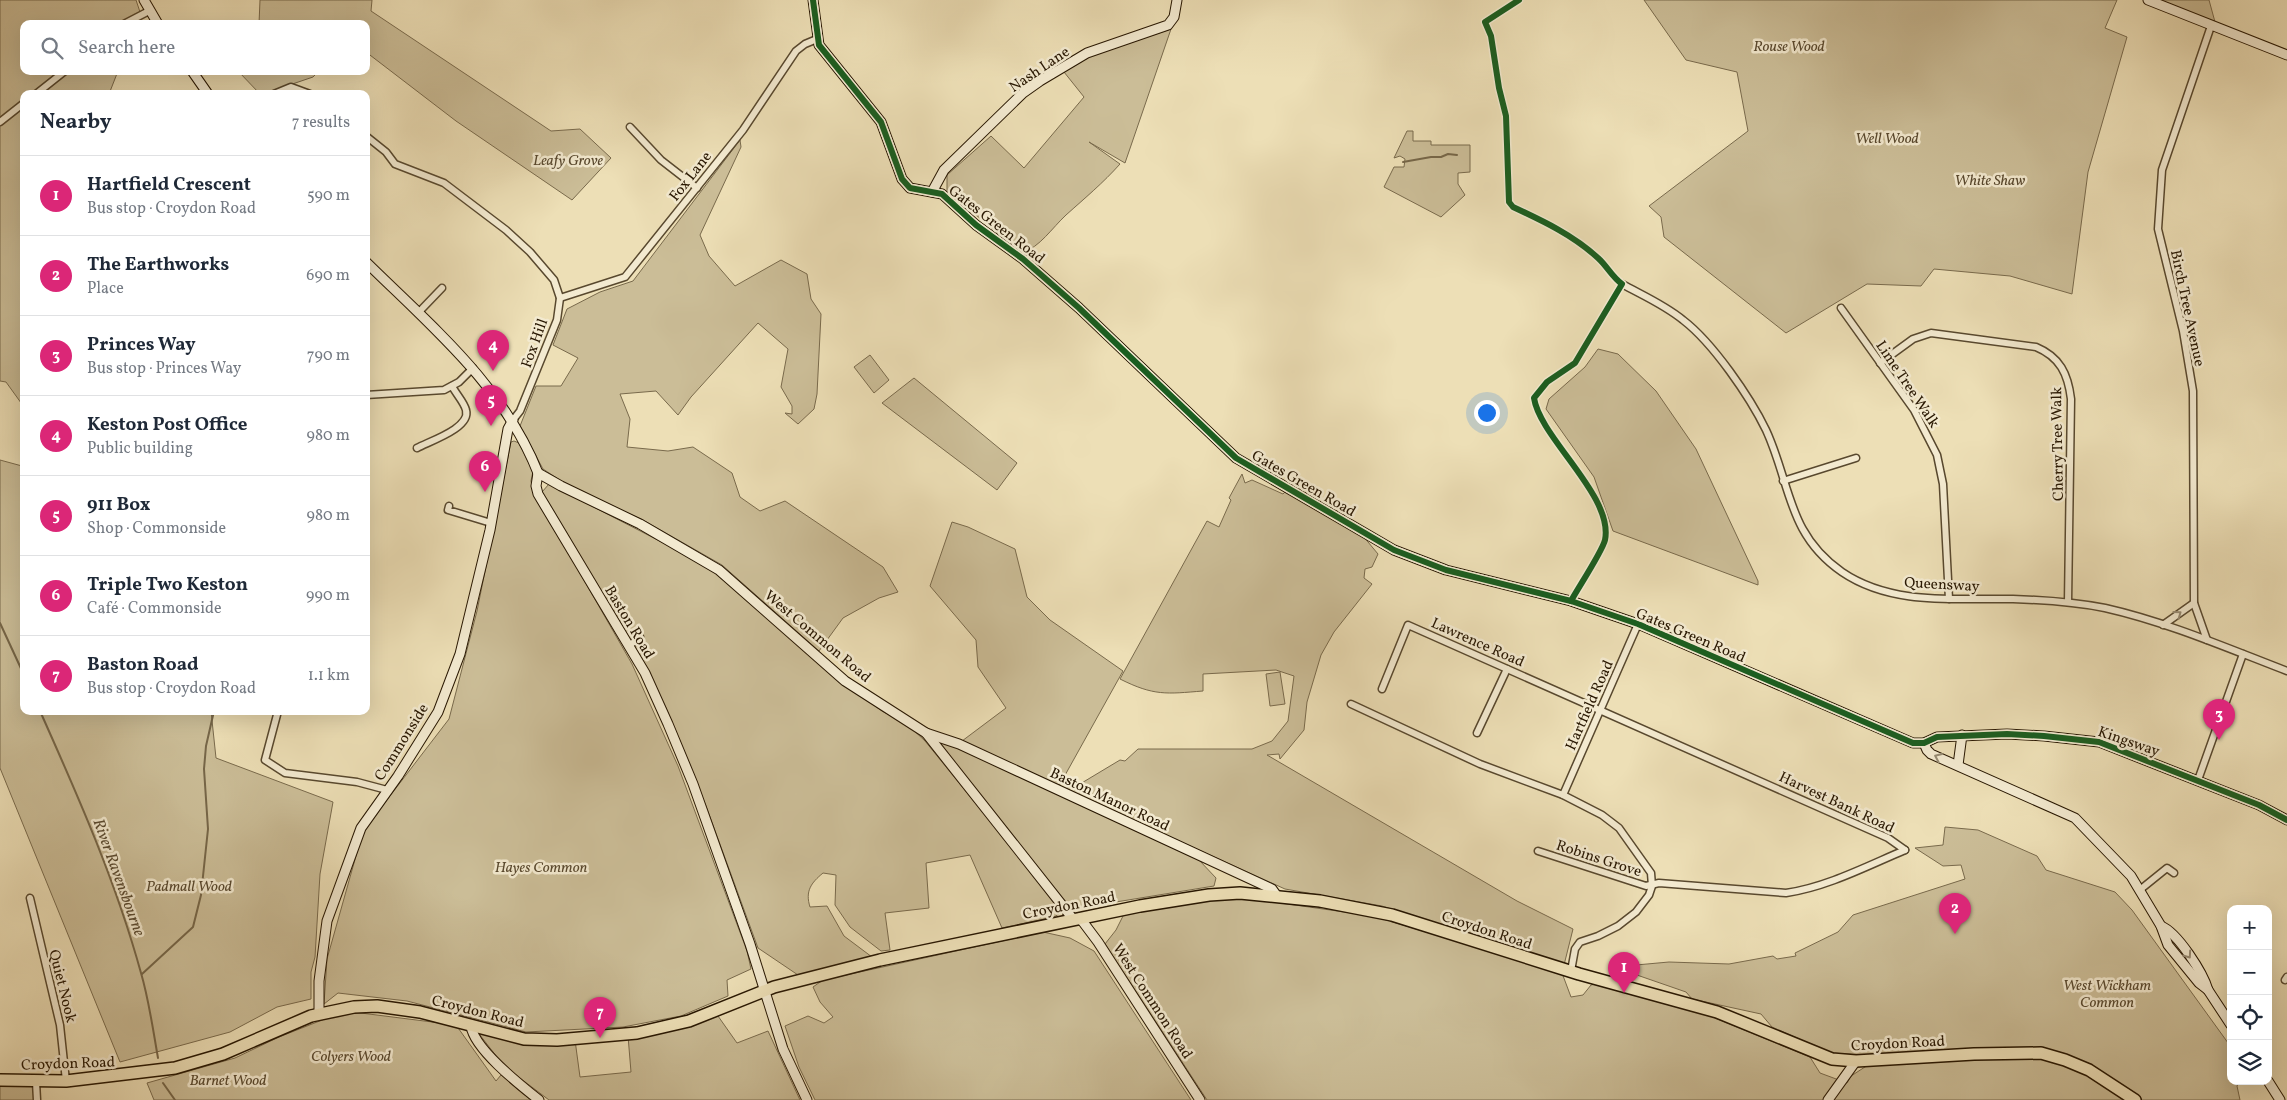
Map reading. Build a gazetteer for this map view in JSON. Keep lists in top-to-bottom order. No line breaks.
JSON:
{"streets":{"highway":["Croydon Road"],"street":["Nash Lane","Fox Lane","Gates Green Road","Birch Tree Avenue","Fox Hill","Lime Tree Walk","Cherry Tree Walk","Queensway","Baston Road","West Common Road","Lawrence Road","Hartfield Road","Kingsway","Commonside","Baston Manor Road","Harvest Bank Road","Robins Grove","Quiet Nook"]},"crossings":[["Nash Lane","Gates Green Road"],["Fox Lane","Gates Green Road"],["Fox Lane","Fox Hill"],["Gates Green Road","Hartfield Road"],["Gates Green Road","Kingsway"],["Birch Tree Avenue","Queensway"],["Fox Hill","Commonside"],["Lime Tree Walk","Cherry Tree Walk"],["Lime Tree Walk","Queensway"],["Cherry Tree Walk","Queensway"],["Baston Road","West Common Road"],["Baston Road","Croydon Road"],["West Common Road","Baston Manor Road"],["West Common Road","Croydon Road"],["Lawrence Road","Hartfield Road"],["Lawrence Road","Harvest Bank Road"],["Hartfield Road","Harvest Bank Road"],["Commonside","Croydon Road"],["Baston Manor Road","Croydon Road"],["Harvest Bank Road","Robins Grove"],["Croydon Road","Quiet Nook"]],"water":["River Ravensbourne"],"parks":["Rouse Wood","Well Wood","Leafy Grove","White Shaw","Hayes Common","Padmall Wood","West Wickham Common","Colyers Wood","Barnet Wood"],"page":{"search":"Search here","heading":["Nearby","7 results"],"list":[{"mark":"1","name":"Hartfield Crescent","note":"Bus stop · Croydon Road","value":"590 m"},{"mark":"2","name":"The Earthworks","note":"Place","value":"690 m"},{"mark":"3","name":"Princes Way","note":"Bus stop · Princes Way","value":"790 m"},{"mark":"4","name":"Keston Post Office","note":"Public building","value":"980 m"},{"mark":"5","name":"911 Box","note":"Shop · Commonside","value":"980 m"},{"mark":"6","name":"Triple Two Keston","note":"Café · Commonside","value":"990 m"},{"mark":"7","name":"Baston Road","note":"Bus stop · Croydon Road","value":"1.1 km"}],"pins":["4","5","6","3","2","1","7"],"map_buttons":["+","−"]}}
